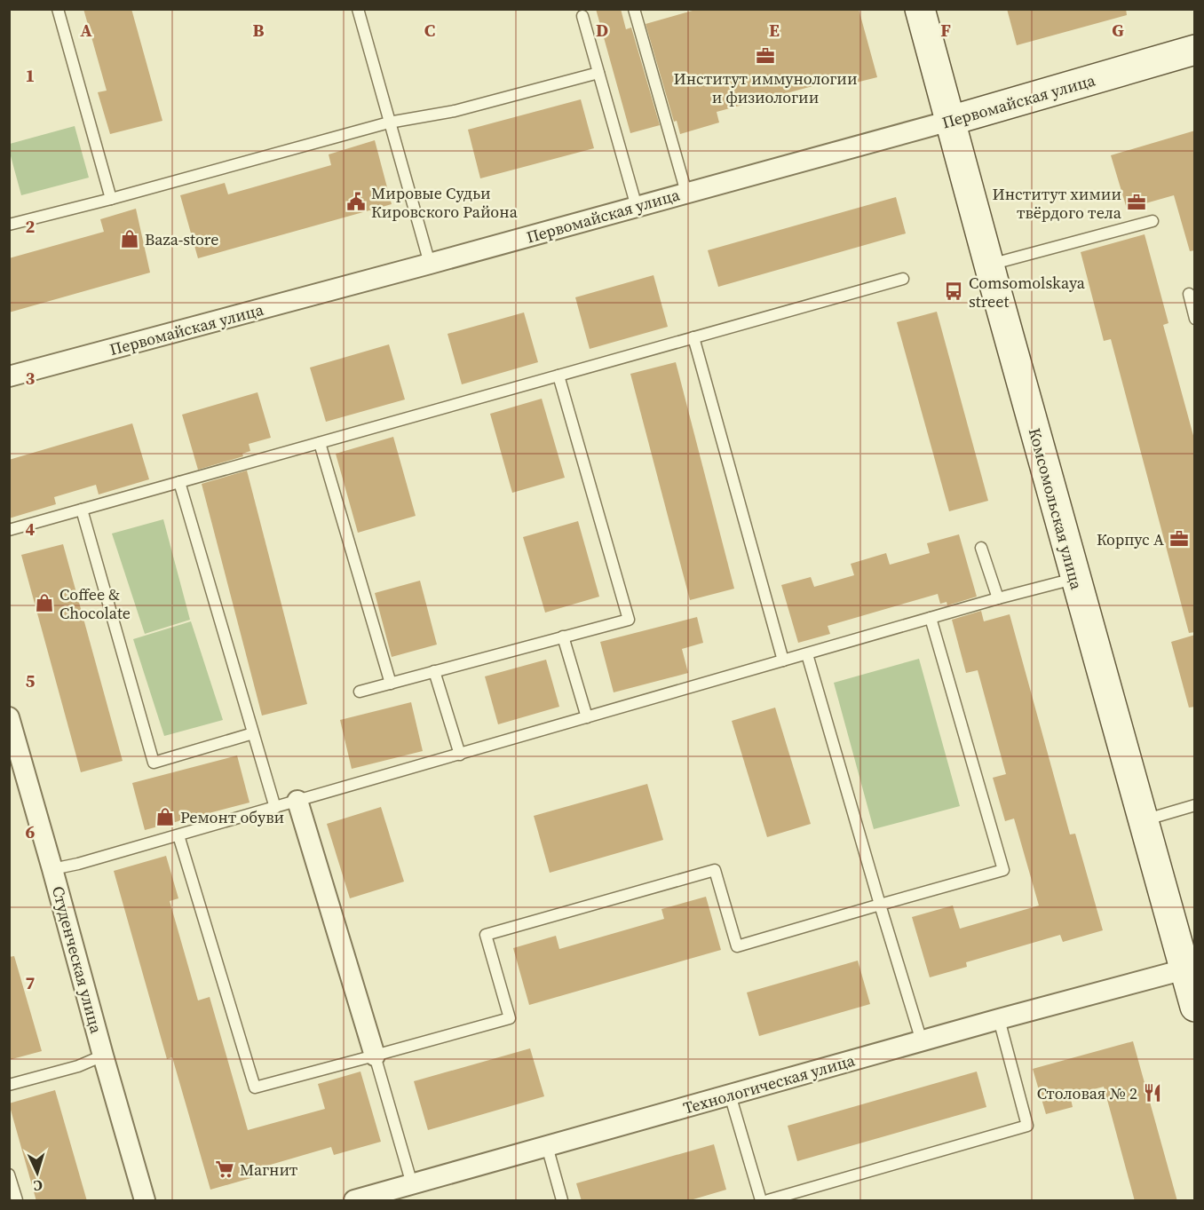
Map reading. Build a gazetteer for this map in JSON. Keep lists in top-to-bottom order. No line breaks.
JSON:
{"streets":{"main road":["Первомайская улица","Комсомольская улица"],"street":["Студенческая улица","Технологическая улица"]},"crossings":[["Первомайская улица","Комсомольская улица"],["Комсомольская улица","Технологическая улица"]],"places":{"office":["Институт иммунологии и физиологии","Институт химии твёрдого тела","Корпус А"],"public building":["Мировые Судьи Кировского Района"],"shop":["Baza-store","Coffee & Chocolate","Ремонт обуви"],"bus stop":["Comsomolskaya street"],"restaurant":["Столовая № 2"],"supermarket":["Магнит"]},"north":"bottom","grid":{"columns":["A","B","C","D","E","F","G"],"rows":["1","2","3","4","5","6","7"]}}
